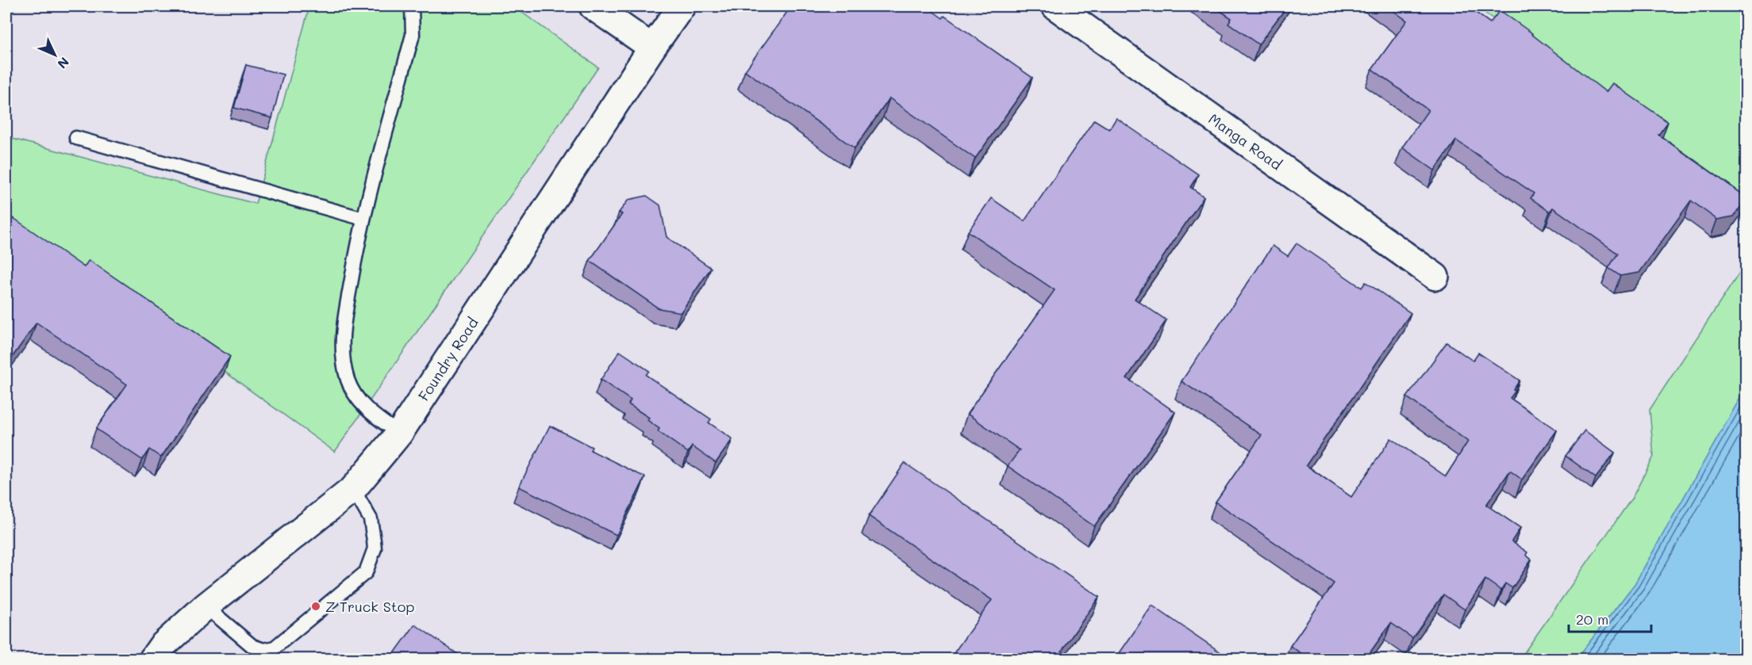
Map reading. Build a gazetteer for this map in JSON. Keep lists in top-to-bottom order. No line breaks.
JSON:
{"streets":{"street":["Manga Road","Foundry Road"]},"places":["Z Truck Stop"],"scale_bar":"20 m","north":"bottom right"}
